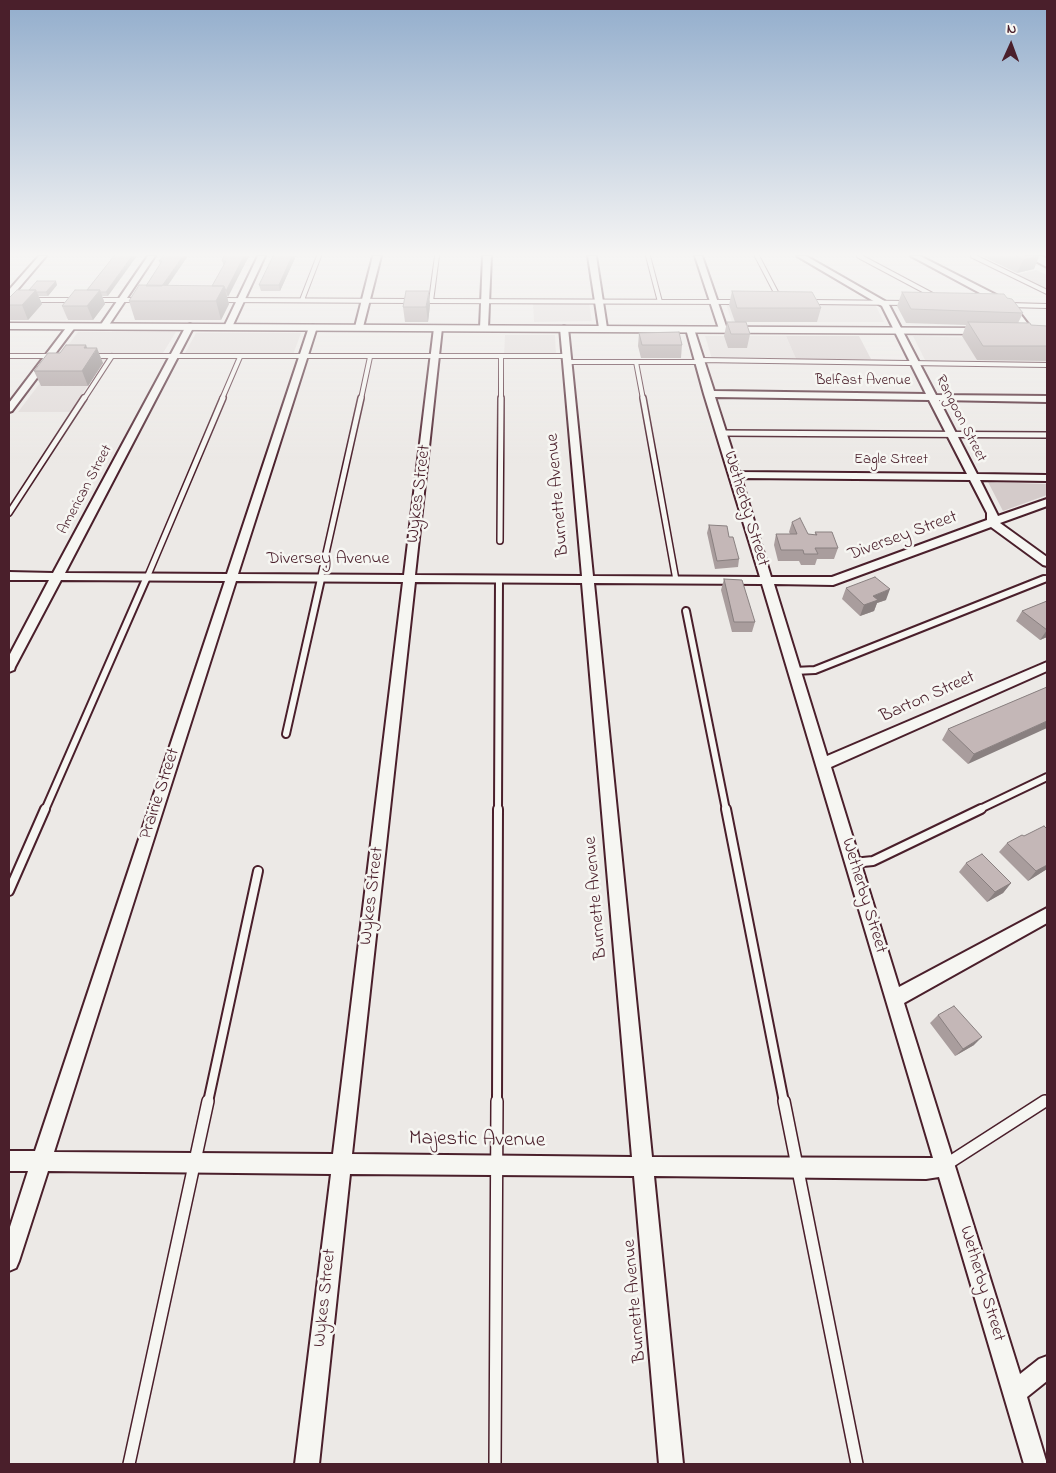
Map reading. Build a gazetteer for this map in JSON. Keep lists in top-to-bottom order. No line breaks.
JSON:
{"streets":{"street":["Belfast Avenue","Rangoon Street","Eagle Street","American Street","Wykes Street","Burnette Avenue","Wetherby Street","Diversey Street","Diversey Avenue","Barton Street","Prairie Street","Majestic Avenue"]},"crossings":[["Belfast Avenue","Rangoon Street"],["Belfast Avenue","Wetherby Street"],["Rangoon Street","Eagle Street"],["Rangoon Street","Diversey Street"],["Eagle Street","Wetherby Street"],["American Street","Diversey Avenue"],["Wykes Street","Diversey Avenue"],["Wykes Street","Majestic Avenue"],["Burnette Avenue","Diversey Avenue"],["Burnette Avenue","Majestic Avenue"],["Wetherby Street","Diversey Street"],["Wetherby Street","Diversey Avenue"],["Wetherby Street","Barton Street"],["Wetherby Street","Majestic Avenue"],["Diversey Street","Diversey Avenue"],["Diversey Avenue","Prairie Street"],["Prairie Street","Majestic Avenue"]],"north":"top"}
